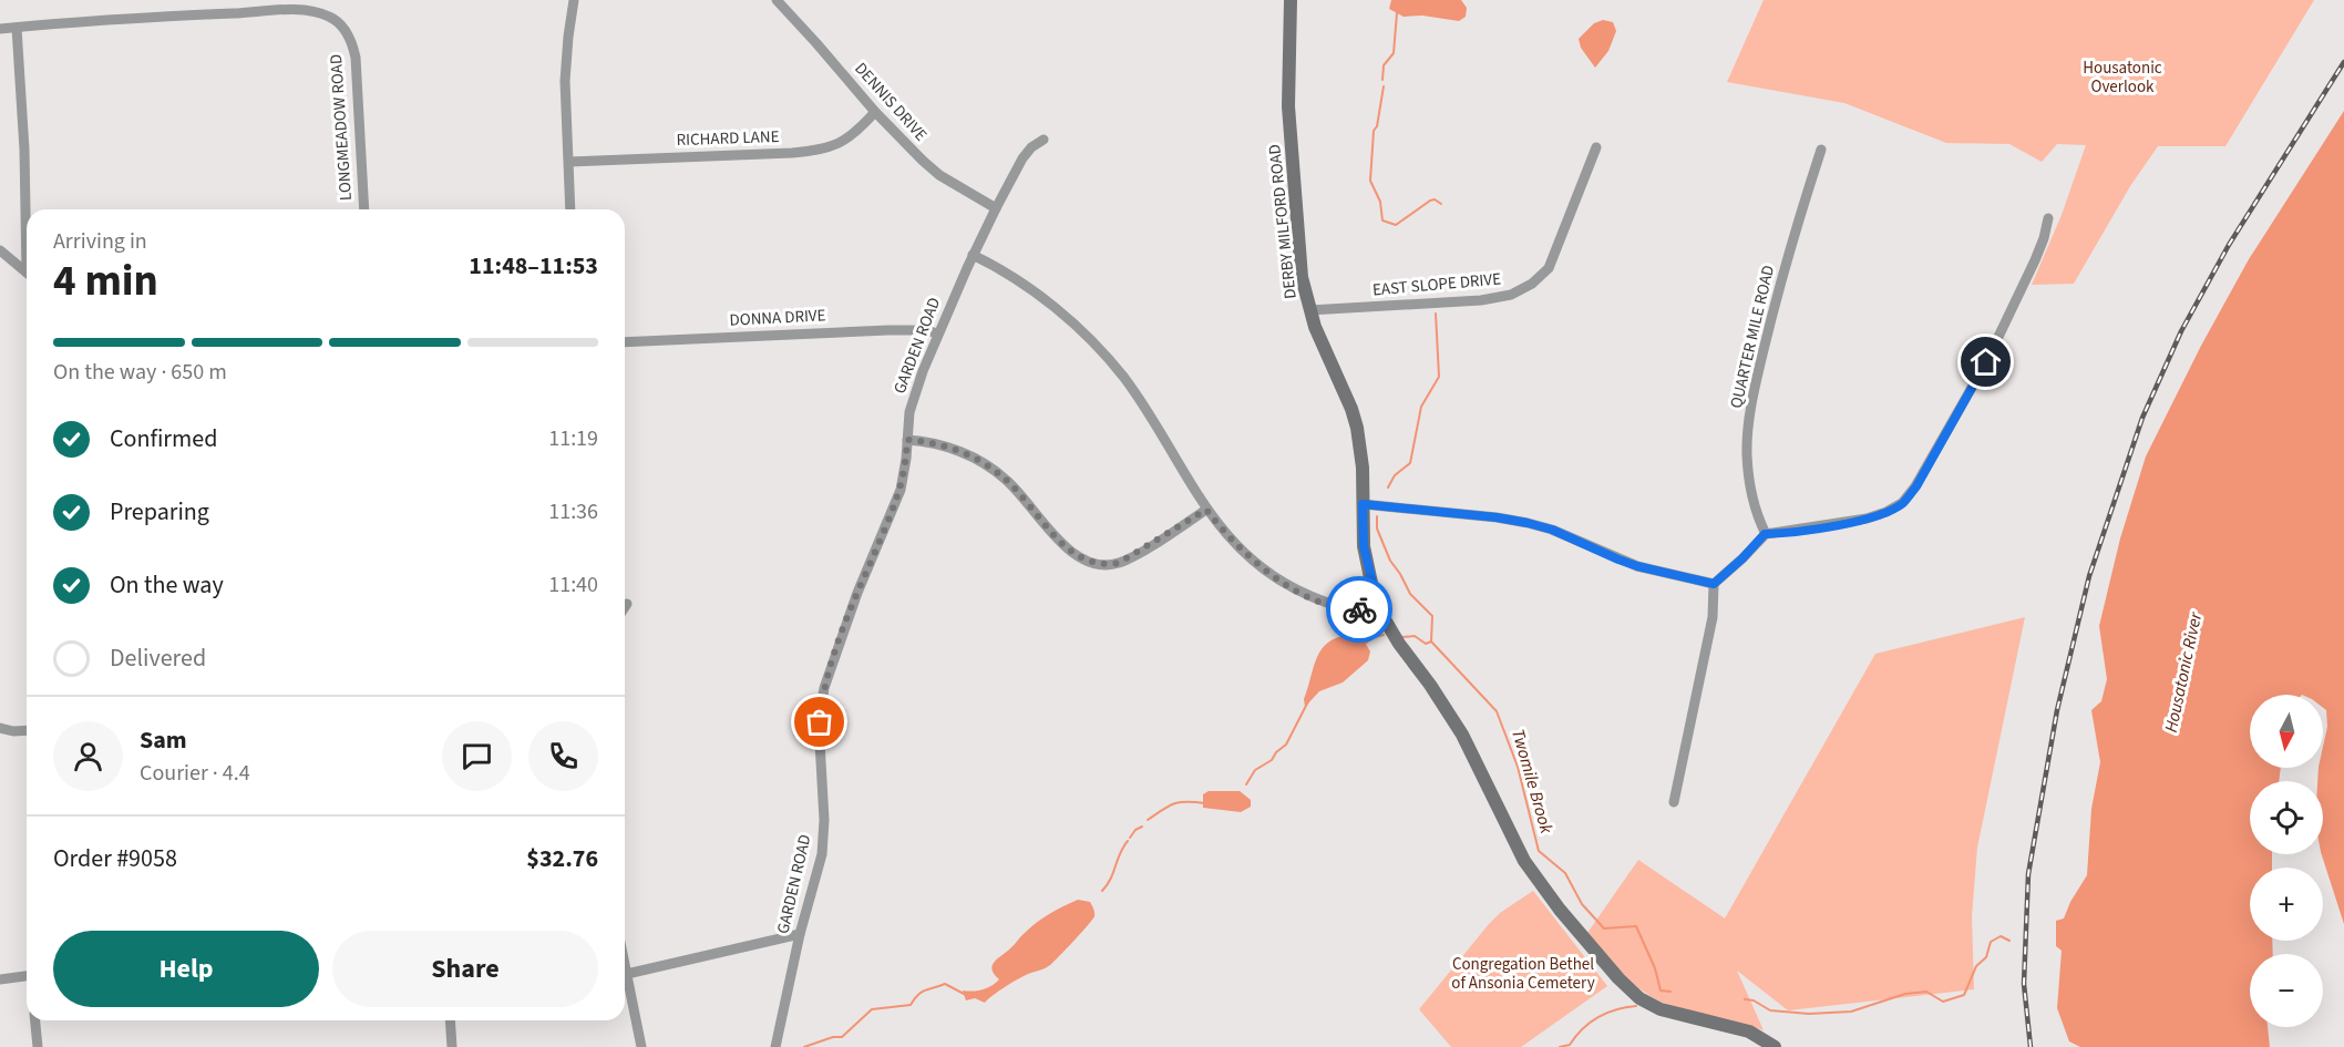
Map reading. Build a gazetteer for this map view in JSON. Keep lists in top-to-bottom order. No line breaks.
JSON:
{"streets":{"main road":["DERBY MILFORD ROAD"],"street":["DENNIS DRIVE","LONGMEADOW ROAD","RICHARD LANE","EAST SLOPE DRIVE","DONNA DRIVE","QUARTER MILE ROAD","GARDEN ROAD"]},"crossings":[["DENNIS DRIVE","RICHARD LANE"],["DENNIS DRIVE","GARDEN ROAD"],["DERBY MILFORD ROAD","EAST SLOPE DRIVE"],["DONNA DRIVE","GARDEN ROAD"]],"water":["Housatonic River","Twomile Brook"],"parks":["Housatonic Overlook","Congregation Bethel of Ansonia Cemetery"],"north":"bottom","page":{"heading":["4 min","Arriving in","11:48–11:53"],"panel":["Sam","Courier · 4.4","Order #9058","$32.76"],"bar":"On the way · 650 m","list":[["Confirmed","11:19"],["Preparing","11:36"],["On the way","11:40"],"Delivered"],"map_buttons":["+","−"],"buttons":["Help","Share"]}}
